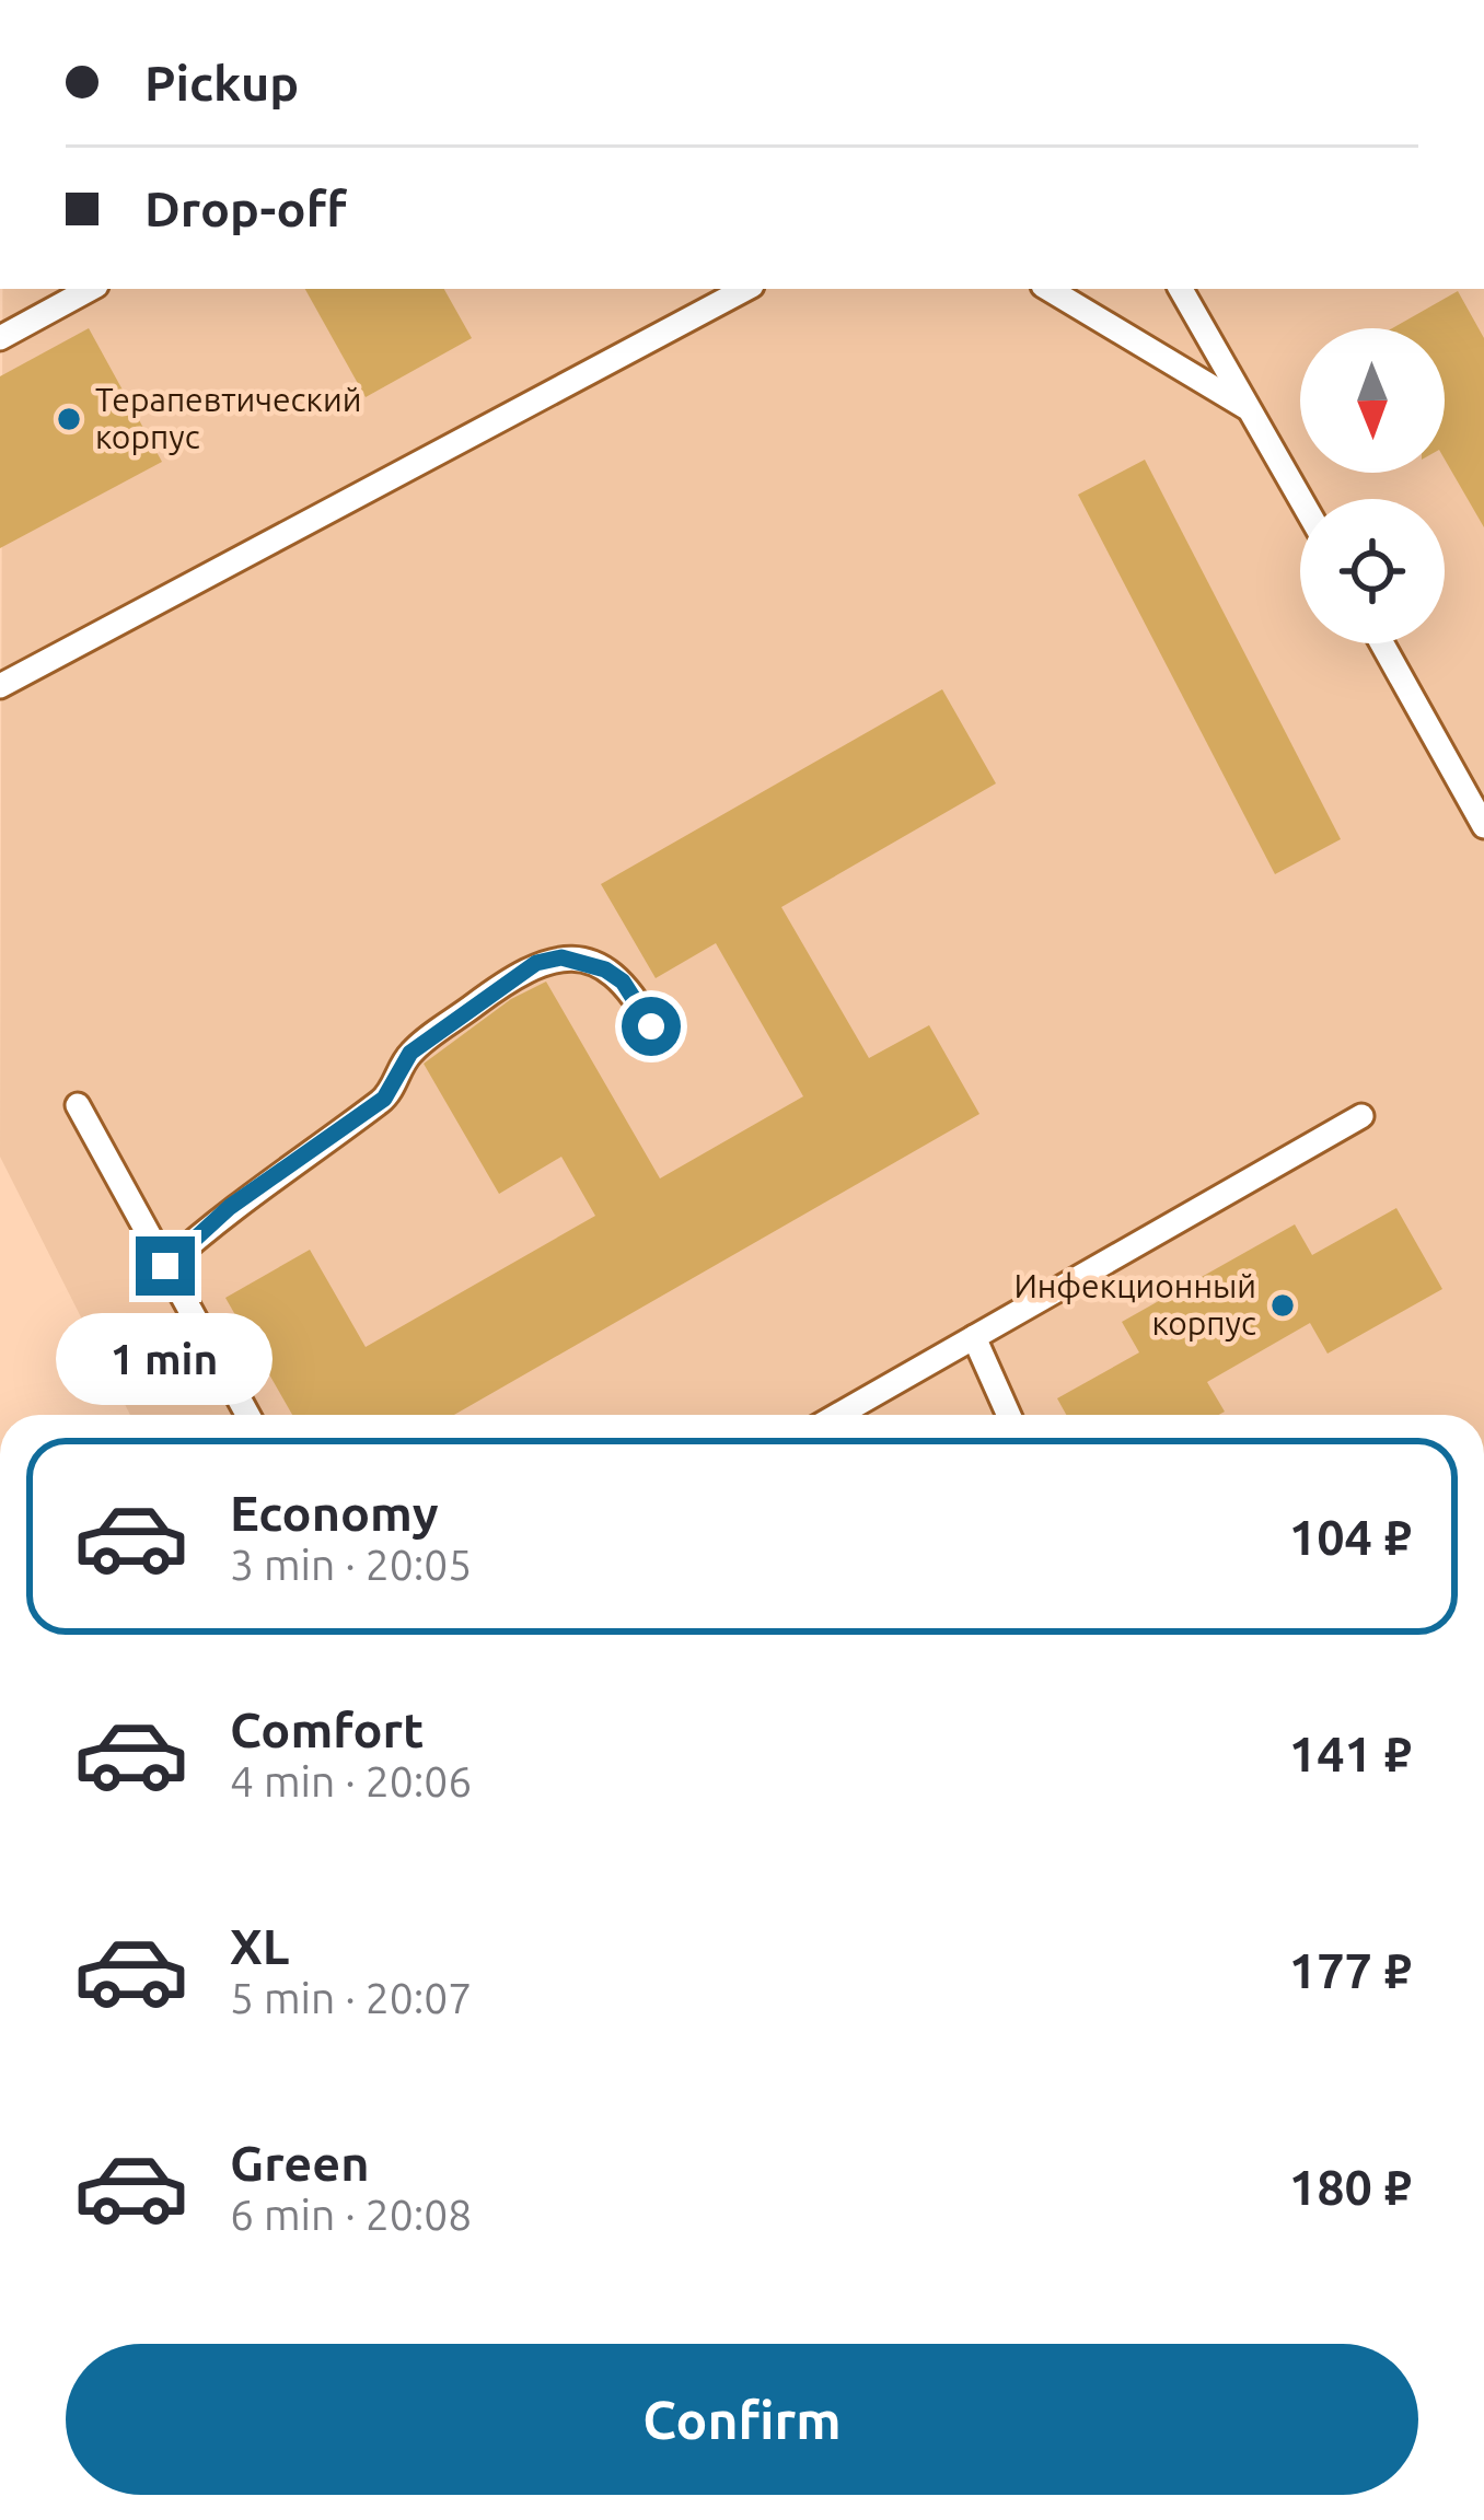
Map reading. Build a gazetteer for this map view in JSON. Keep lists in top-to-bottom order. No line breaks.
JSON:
{"places":["Терапевтический корпус","Инфекционный корпус"],"north":"bottom","page":{"banner":["Pickup","Drop-off"],"bubble":"1 min","list":[{"name":"Economy","note":"3 min · 20:05","value":"104 ₽"},{"name":"Comfort","note":"4 min · 20:06","value":"141 ₽"},{"name":"XL","note":"5 min · 20:07","value":"177 ₽"},{"name":"Green","note":"6 min · 20:08","value":"180 ₽"}],"buttons":"Confirm"}}
